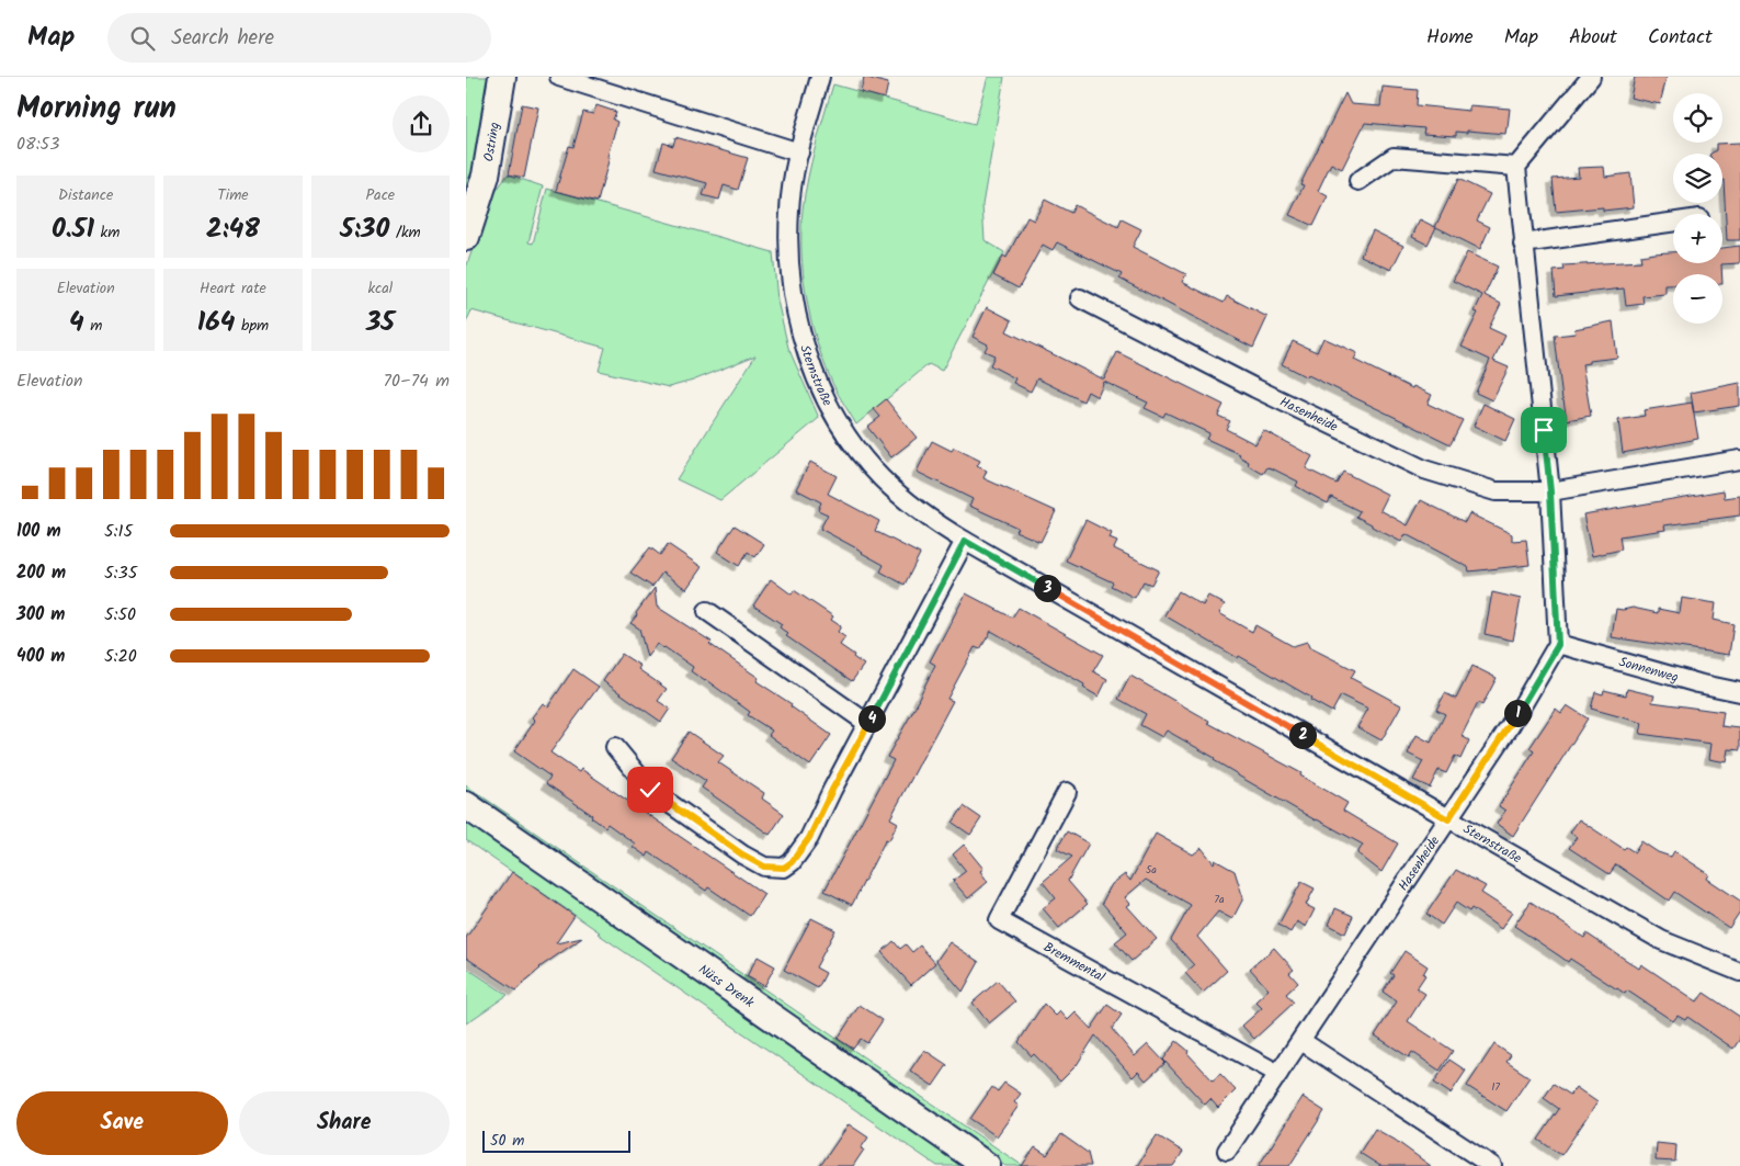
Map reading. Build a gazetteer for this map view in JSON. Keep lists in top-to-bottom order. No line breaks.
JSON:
{"streets":{"main road":["Ostring","Nüss Drenk"],"street":["Sternstraße","Hasenheide","Sonnenweg","Bremmental"]},"crossings":[["Sternstraße","Hasenheide"],["Hasenheide","Sonnenweg"],["Hasenheide","Bremmental"]],"house_numbers":["5a","7a","17"],"scale_bar":"50 m","page":{"header":"Map","search":"Search here","nav":["Home","Map","About","Contact"],"heading":["Morning run","08:53"],"map_buttons":["+","−"],"stats":[["Distance","0.51 km"],["Time","2:48"],["Pace","5:30 /km"],["Elevation","4 m"],["Heart rate","164 bpm"],["kcal","35"]],"chart":["Elevation","70–74 m"],"list":[{"name":"100 m","note":"5:15"},{"name":"200 m","note":"5:35"},{"name":"300 m","note":"5:50"},{"name":"400 m","note":"5:20"}],"pins":["3","1","4","2"],"buttons":["Save","Share"],"scale":"50 m"}}
